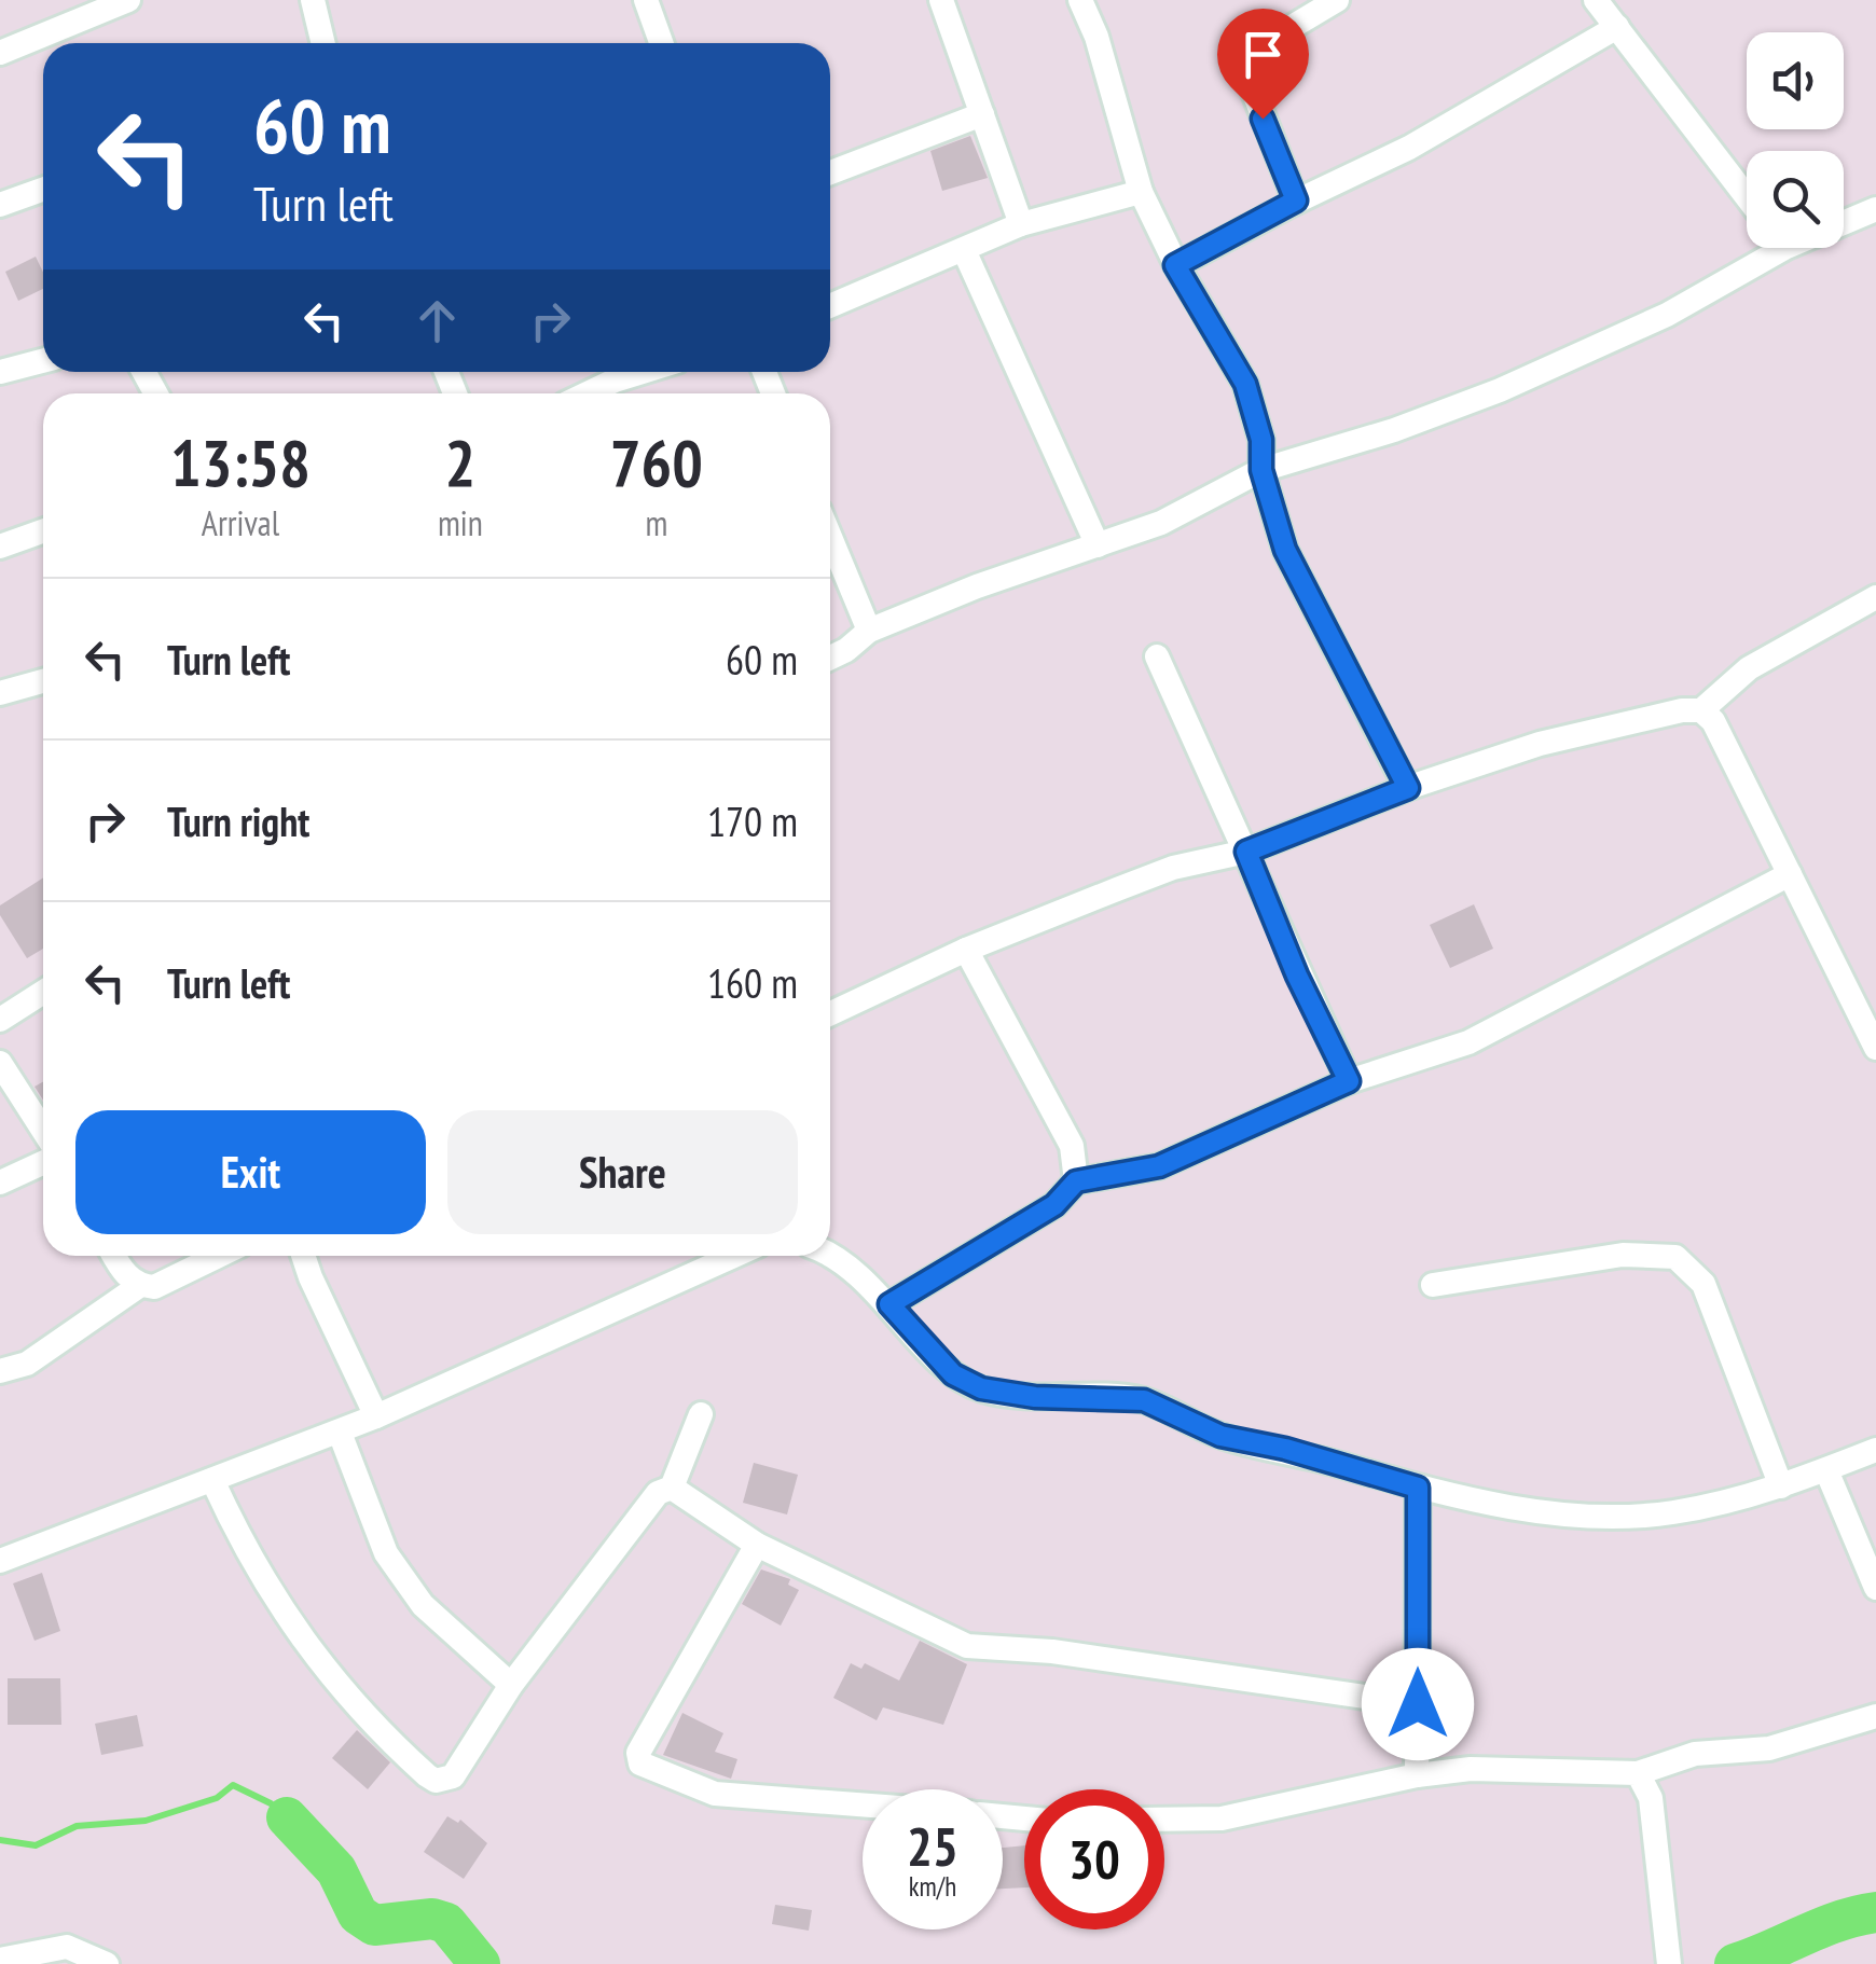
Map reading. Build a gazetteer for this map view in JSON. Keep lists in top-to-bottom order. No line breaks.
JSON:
{"page":{"turn":["60 m","Turn left"],"eta":["13:58","Arrival","2","min","760","m"],"list":[{"name":"Turn left","value":"60 m"},{"name":"Turn right","value":"170 m"},{"name":"Turn left","value":"160 m"}],"buttons":["Exit","Share"],"speed":"25 km/h","limit":"30"}}
